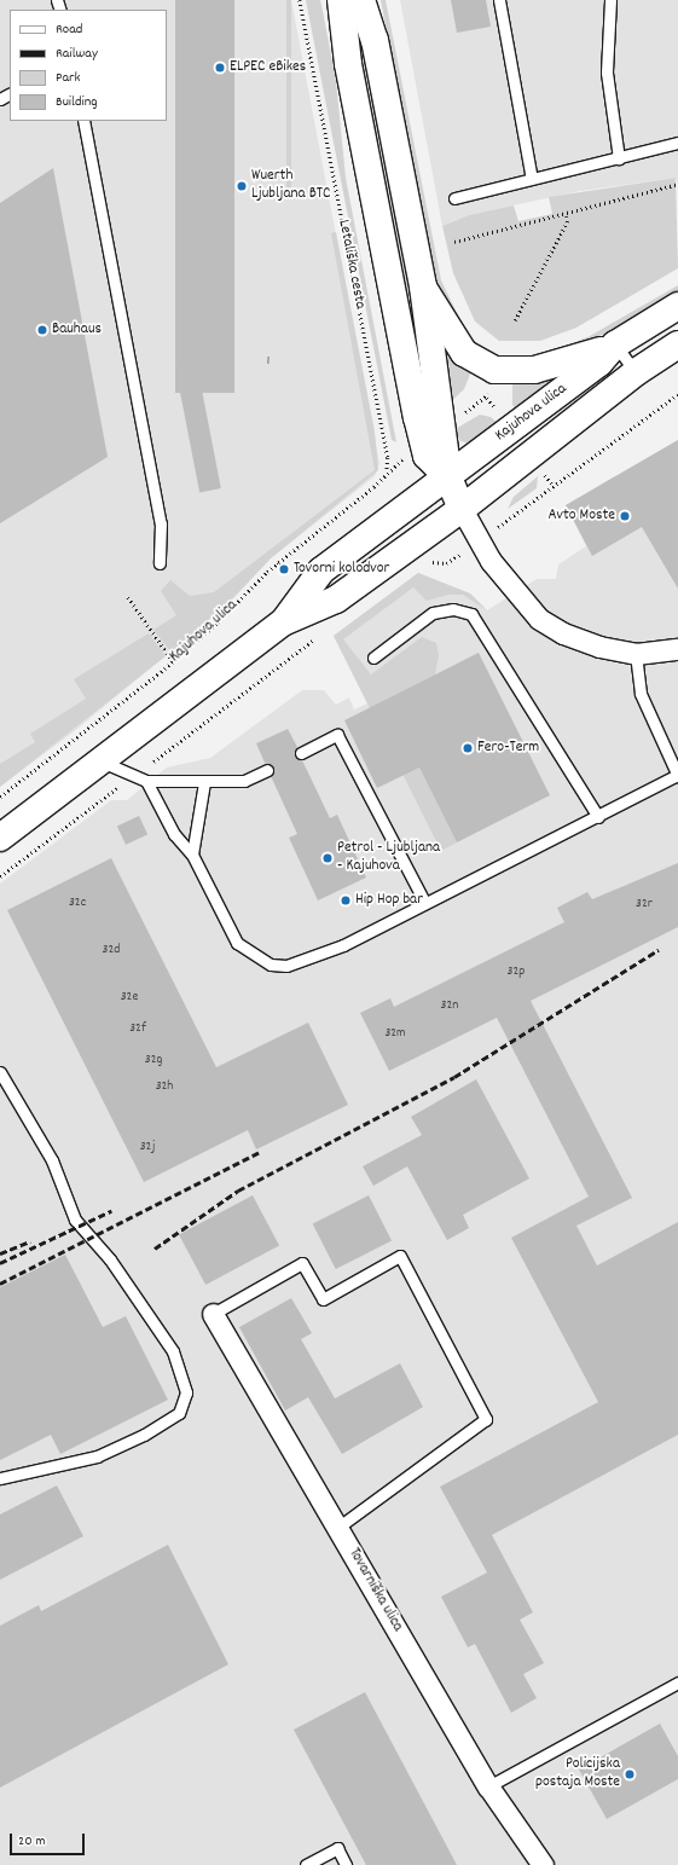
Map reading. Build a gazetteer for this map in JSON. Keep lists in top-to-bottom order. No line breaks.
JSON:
{"streets":{"main road":["Kajuhova ulica"],"street":["Tovarniška ulica"],"path":["Letališka cesta"]},"crossings":[["Letališka cesta","Kajuhova ulica"]],"places":["ELPEC eBikes","Wuerth Ljubljana BTC","Bauhaus","Avto Moste","Tovorni kolodvor","Fero-Term","Petrol - Ljubljana - Kajuhova","Hip Hop bar","Policijska postaja Moste"],"house_numbers":["1","32c","32r","32d","32p","32e","32n","32f","32m","32g","32h","32j"],"legend":["Road","Railway","Park","Building"],"scale_bar":"20 m"}
